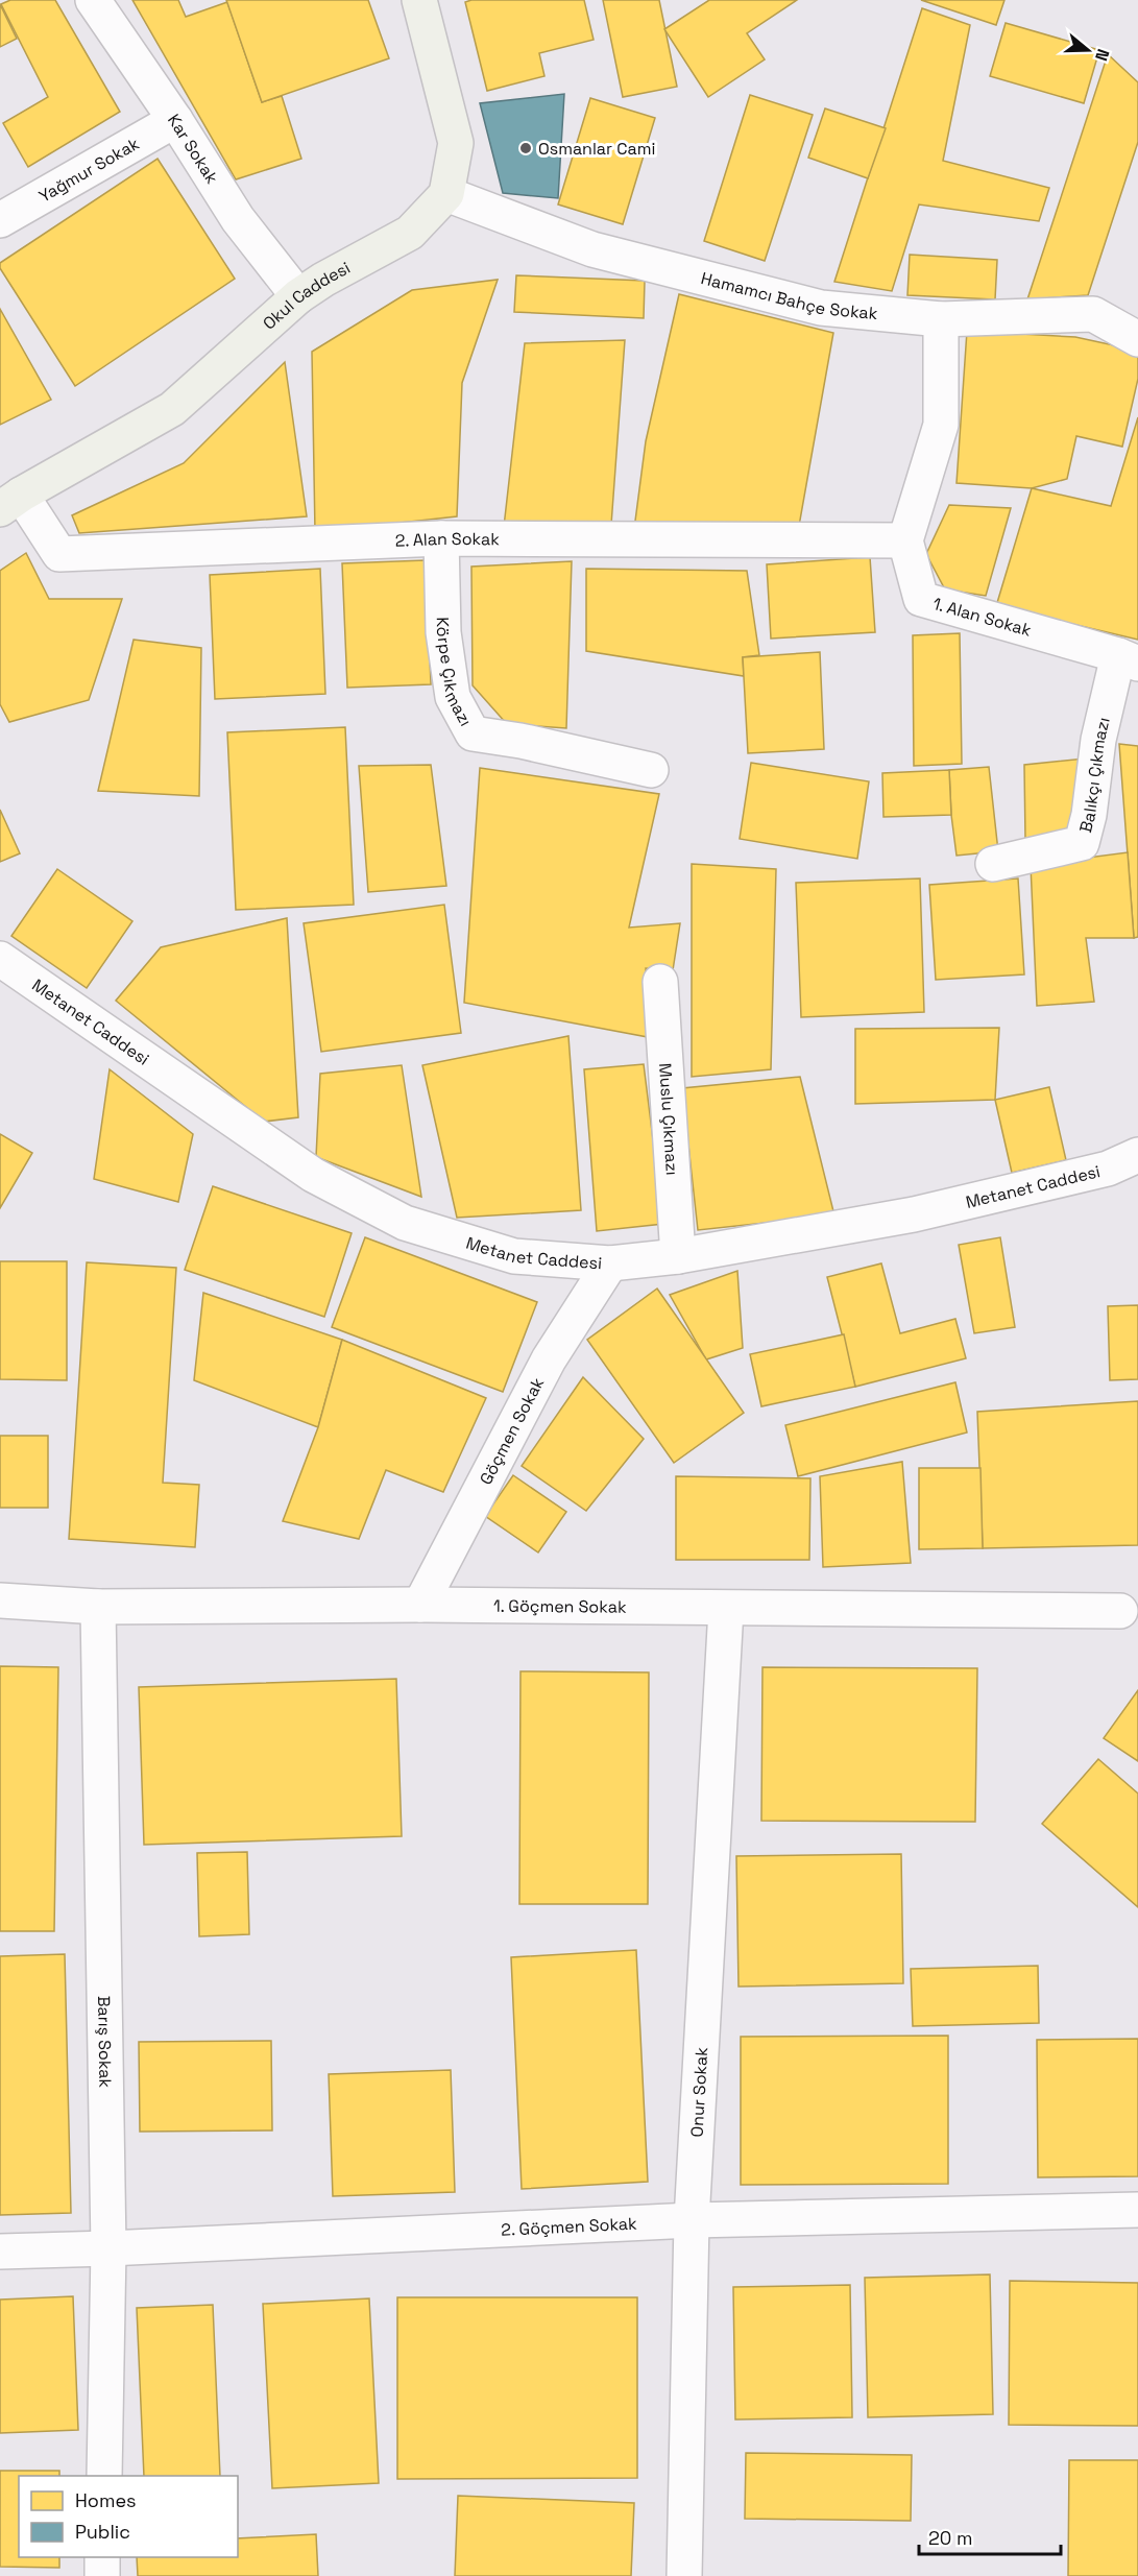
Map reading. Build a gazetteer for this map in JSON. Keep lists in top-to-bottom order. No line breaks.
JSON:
{"streets":{"street":["Kar Sokak","Yağmur Sokak","Hamamcı Bahçe Sokak","Okul Caddesi","2. Alan Sokak","1. Alan Sokak","Körpe Çıkmazı","Balıkçı Çıkmazı","Metanet Caddesi","Muslu Çıkmazı","Göçmen Sokak","1. Göçmen Sokak","Barış Sokak","Onur Sokak","2. Göçmen Sokak"]},"crossings":[["Kar Sokak","Yağmur Sokak"],["Kar Sokak","Okul Caddesi"],["Hamamcı Bahçe Sokak","Okul Caddesi"],["Okul Caddesi","2. Alan Sokak"],["2. Alan Sokak","1. Alan Sokak"],["2. Alan Sokak","Körpe Çıkmazı"],["1. Alan Sokak","Balıkçı Çıkmazı"],["Metanet Caddesi","Muslu Çıkmazı"],["Metanet Caddesi","Göçmen Sokak"],["Göçmen Sokak","1. Göçmen Sokak"],["1. Göçmen Sokak","Barış Sokak"],["1. Göçmen Sokak","Onur Sokak"],["Barış Sokak","2. Göçmen Sokak"],["Onur Sokak","2. Göçmen Sokak"]],"places":["Osmanlar Cami"],"legend":["Homes","Public"],"scale_bar":"20 m","north":"right"}
